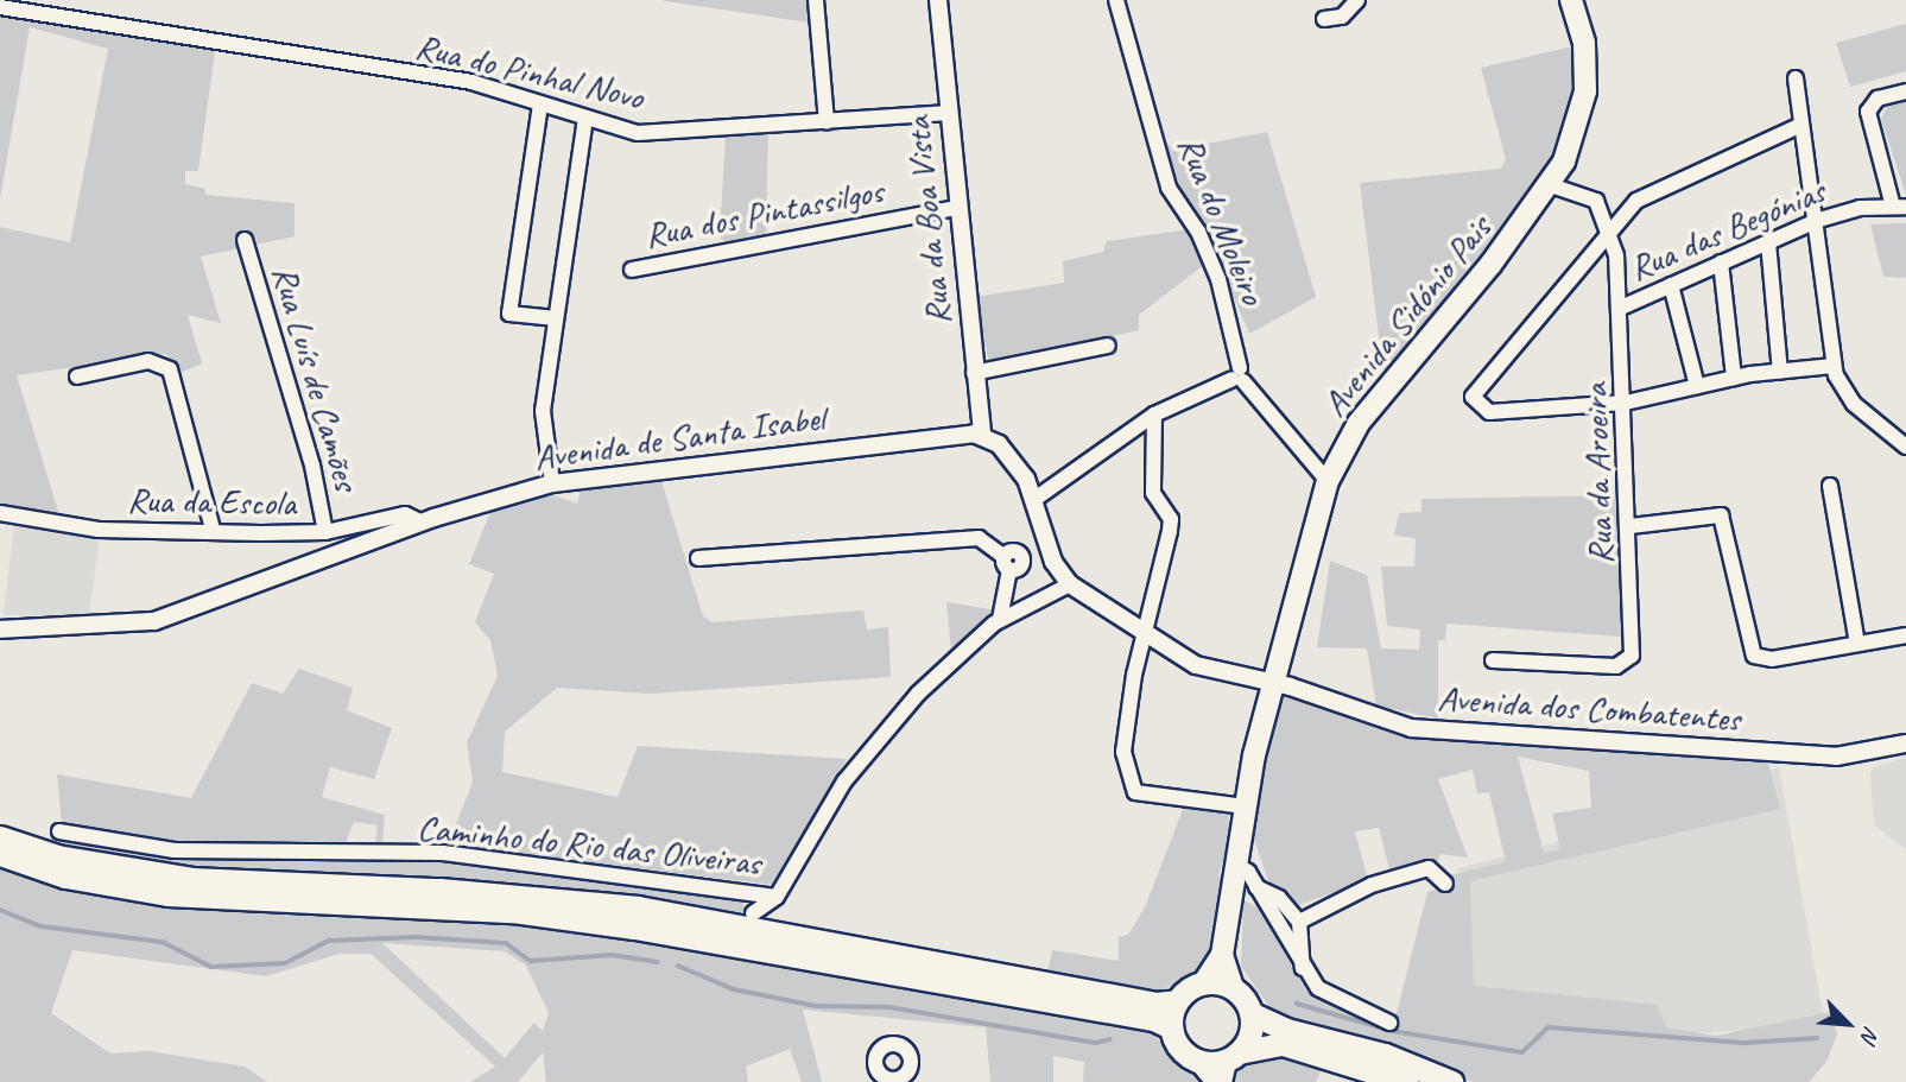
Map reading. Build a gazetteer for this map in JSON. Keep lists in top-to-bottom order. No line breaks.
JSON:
{"streets":{"main road":["Avenida Sidónio Pais"],"street":["Rua do Pinhal Novo","Rua dos Pintassilgos","Rua do Moleiro","Rua da Boa Vista","Rua das Begónias","Rua Luís de Camões","Avenida de Santa Isabel","Rua da Aroeira","Rua da Escola","Avenida dos Combatentes","Caminho do Rio das Oliveiras"]},"crossings":[["Rua do Pinhal Novo","Rua da Boa Vista"],["Rua dos Pintassilgos","Rua da Boa Vista"],["Rua da Boa Vista","Avenida de Santa Isabel"],["Rua das Begónias","Rua da Aroeira"],["Avenida Sidónio Pais","Avenida dos Combatentes"],["Rua Luís de Camões","Rua da Escola"],["Avenida de Santa Isabel","Rua da Escola"]],"north":"bottom right"}
